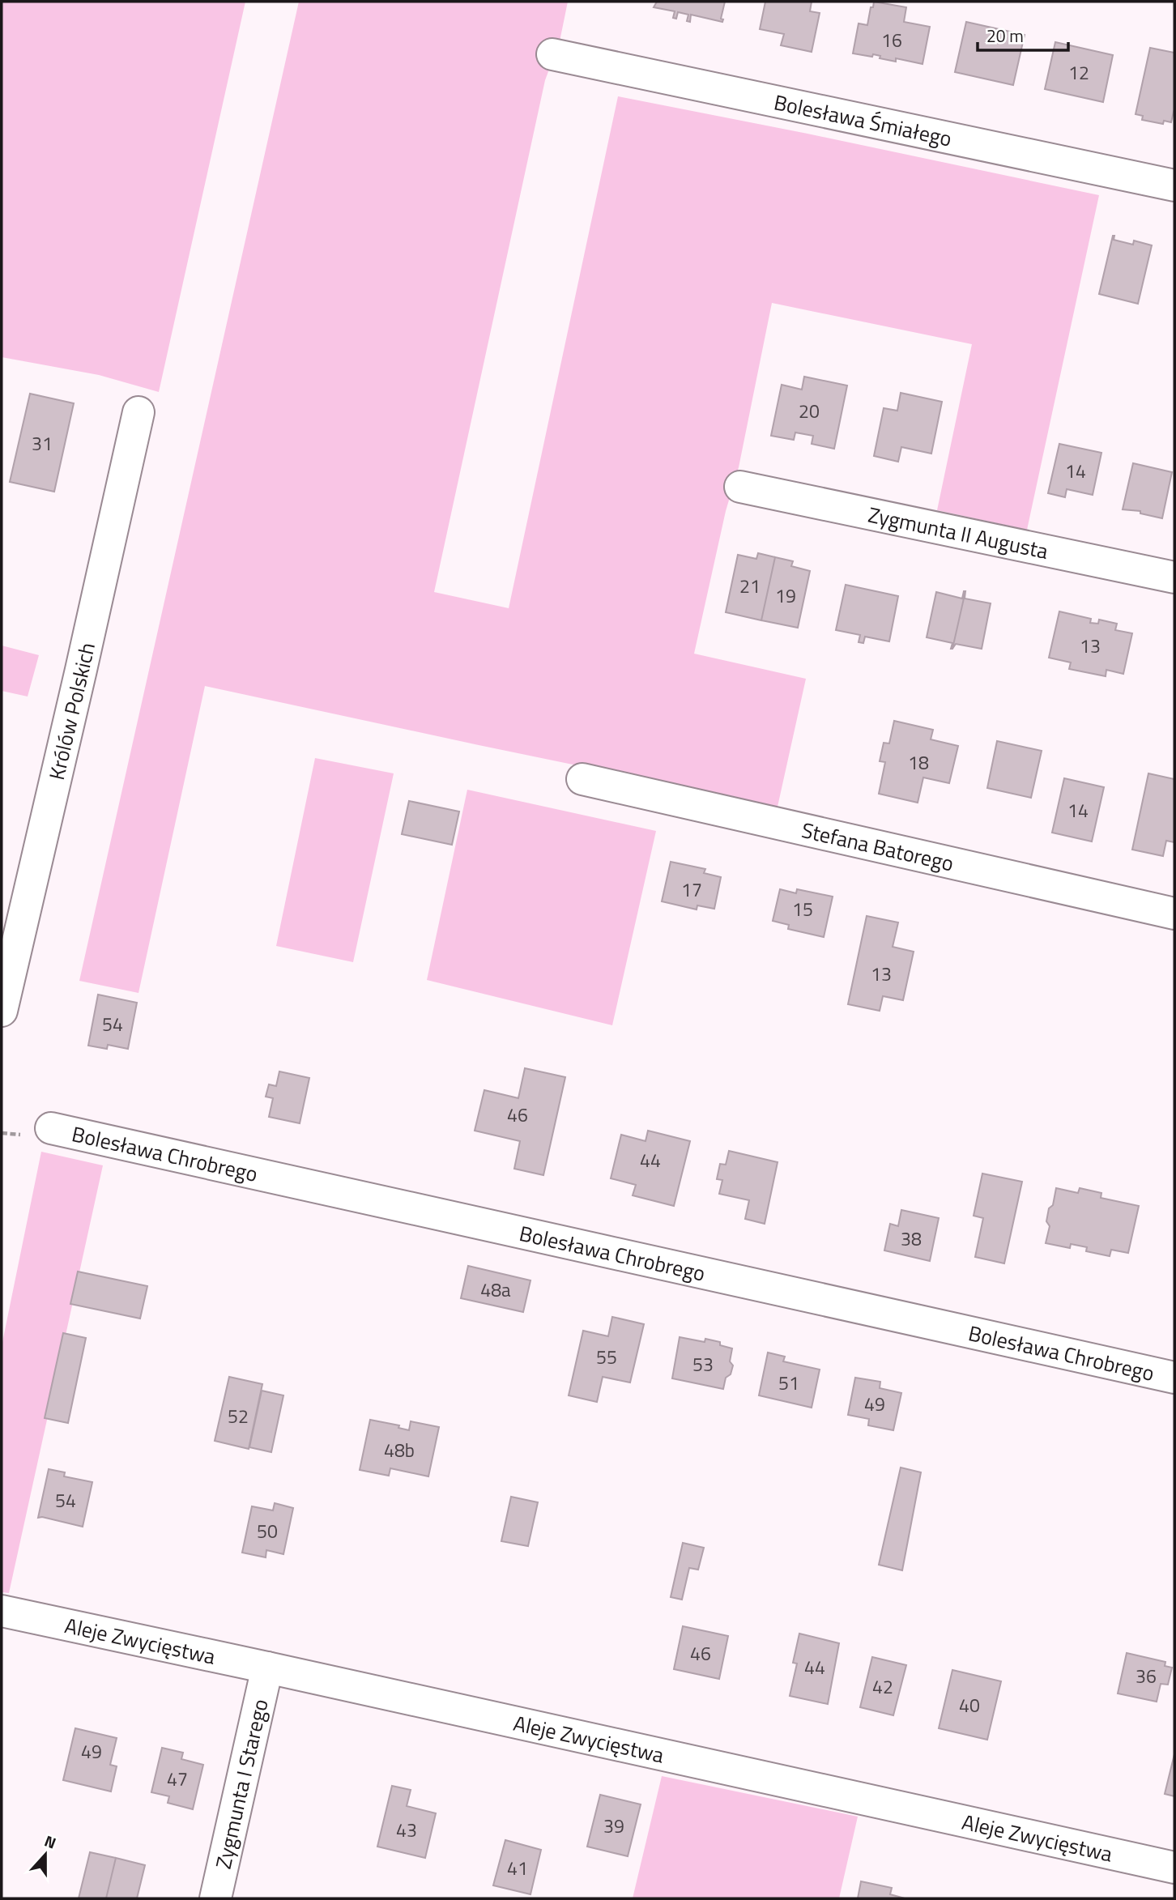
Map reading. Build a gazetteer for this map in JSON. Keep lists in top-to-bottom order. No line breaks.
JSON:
{"streets":{"street":["Bolesława Śmiałego","Zygmunta II Augusta","Królów Polskich","Stefana Batorego","Bolesława Chrobrego","Aleje Zwycięstwa","Zygmunta I Starego"]},"crossings":[["Aleje Zwycięstwa","Zygmunta I Starego"]],"house_numbers":["16","12","20","31","14","21","19","13","18","14","17","15","13","54","46","44","38","48a","55","53","51","49","52","48b","54","50","46","44","36","42","40","49","47","39","43","41"],"scale_bar":"20 m","north":"top"}
